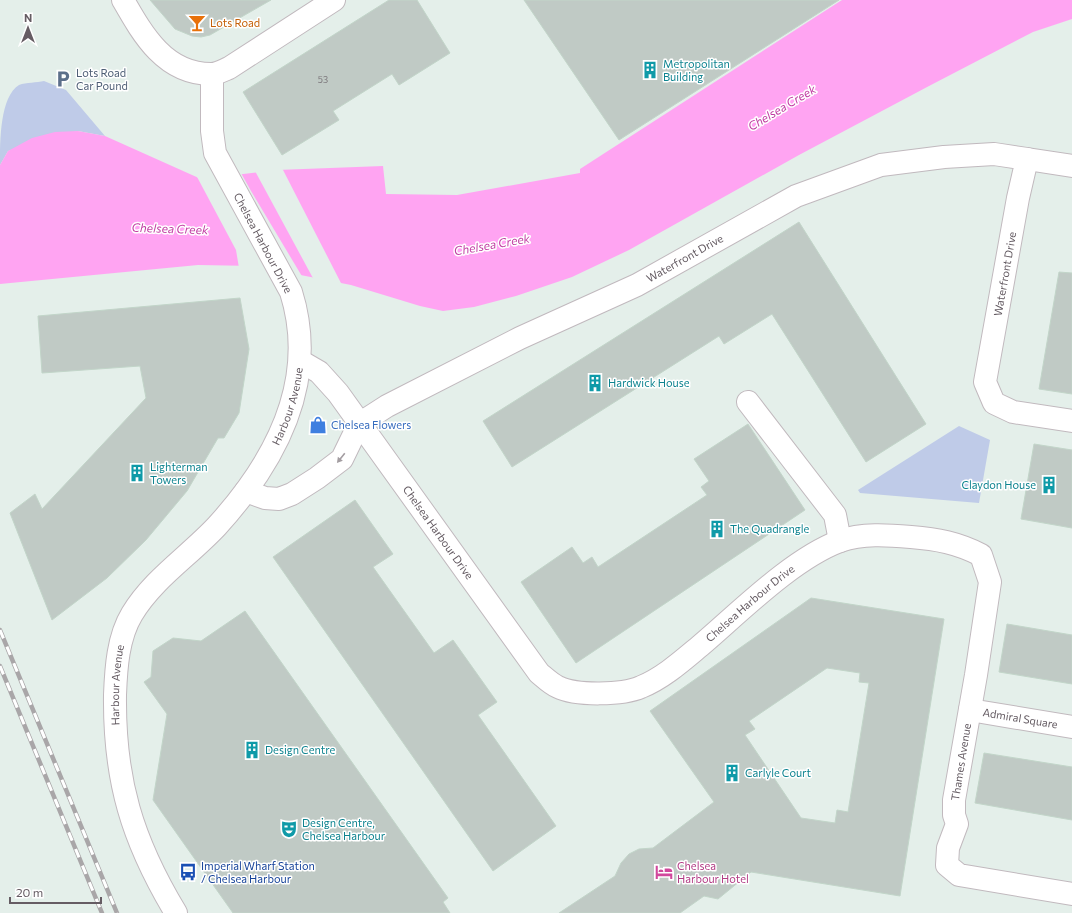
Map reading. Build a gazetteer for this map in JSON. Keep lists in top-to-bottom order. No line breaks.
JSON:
{"streets":{"street":["Chelsea Harbour Drive","Waterfront Drive","Harbour Avenue","Admiral Square","Thames Avenue"]},"crossings":[["Chelsea Harbour Drive","Waterfront Drive"],["Chelsea Harbour Drive","Harbour Avenue"],["Chelsea Harbour Drive","Thames Avenue"],["Admiral Square","Thames Avenue"]],"water":["Chelsea Creek"],"places":{"bar":["Lots Road"],"building":["Metropolitan Building","Hardwick House","Lighterman Towers","Claydon House","The Quadrangle","Design Centre","Carlyle Court"],"parking":["Lots Road Car Pound"],"shop":["Chelsea Flowers"],"theatre":["Design Centre, Chelsea Harbour"],"bus stop":["Imperial Wharf Station / Chelsea Harbour"],"hotel":["Chelsea Harbour Hotel"]},"house_numbers":["53"],"scale_bar":"20 m","north":"top"}
